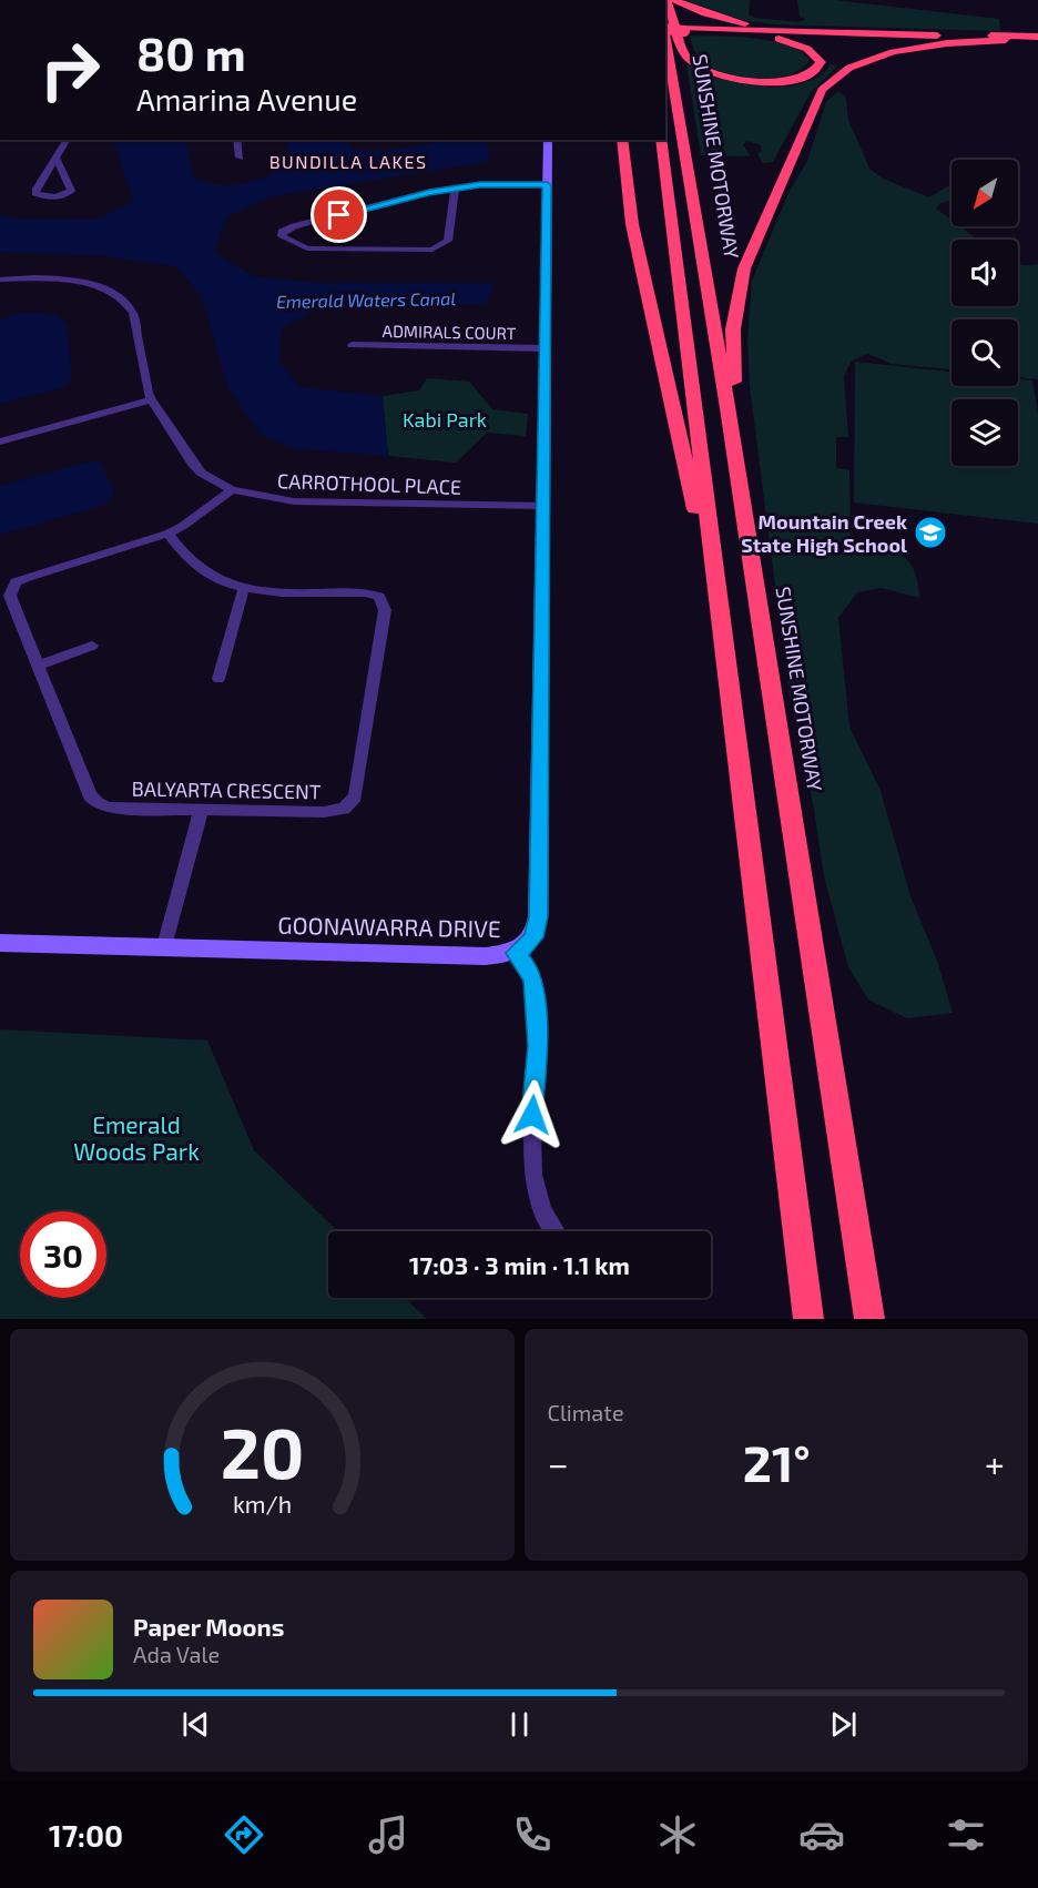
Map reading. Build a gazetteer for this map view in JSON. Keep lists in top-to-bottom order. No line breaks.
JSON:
{"streets":{"highway":["SUNSHINE MOTORWAY"],"street":["ADMIRALS COURT","CARROTHOOL PLACE","BALYARTA CRESCENT","GOONAWARRA DRIVE"]},"crossings":[["CARROTHOOL PLACE","BALYARTA CRESCENT"]],"districts":["BUNDILLA LAKES"],"water":["Emerald Waters Canal"],"parks":["Kabi Park","Emerald Woods Park"],"places":{"school or university":["Mountain Creek State High School"]},"north":"bottom left","page":{"turn":["80 m","Amarina Avenue"],"limit":"30","trip":"17:03 · 3 min · 1.1 km","tile":"Climate","heat":["−","21°","+"],"song":["Paper Moons","Ada Vale"],"tabs":"17:00","gauge":["20","km/h"]}}
